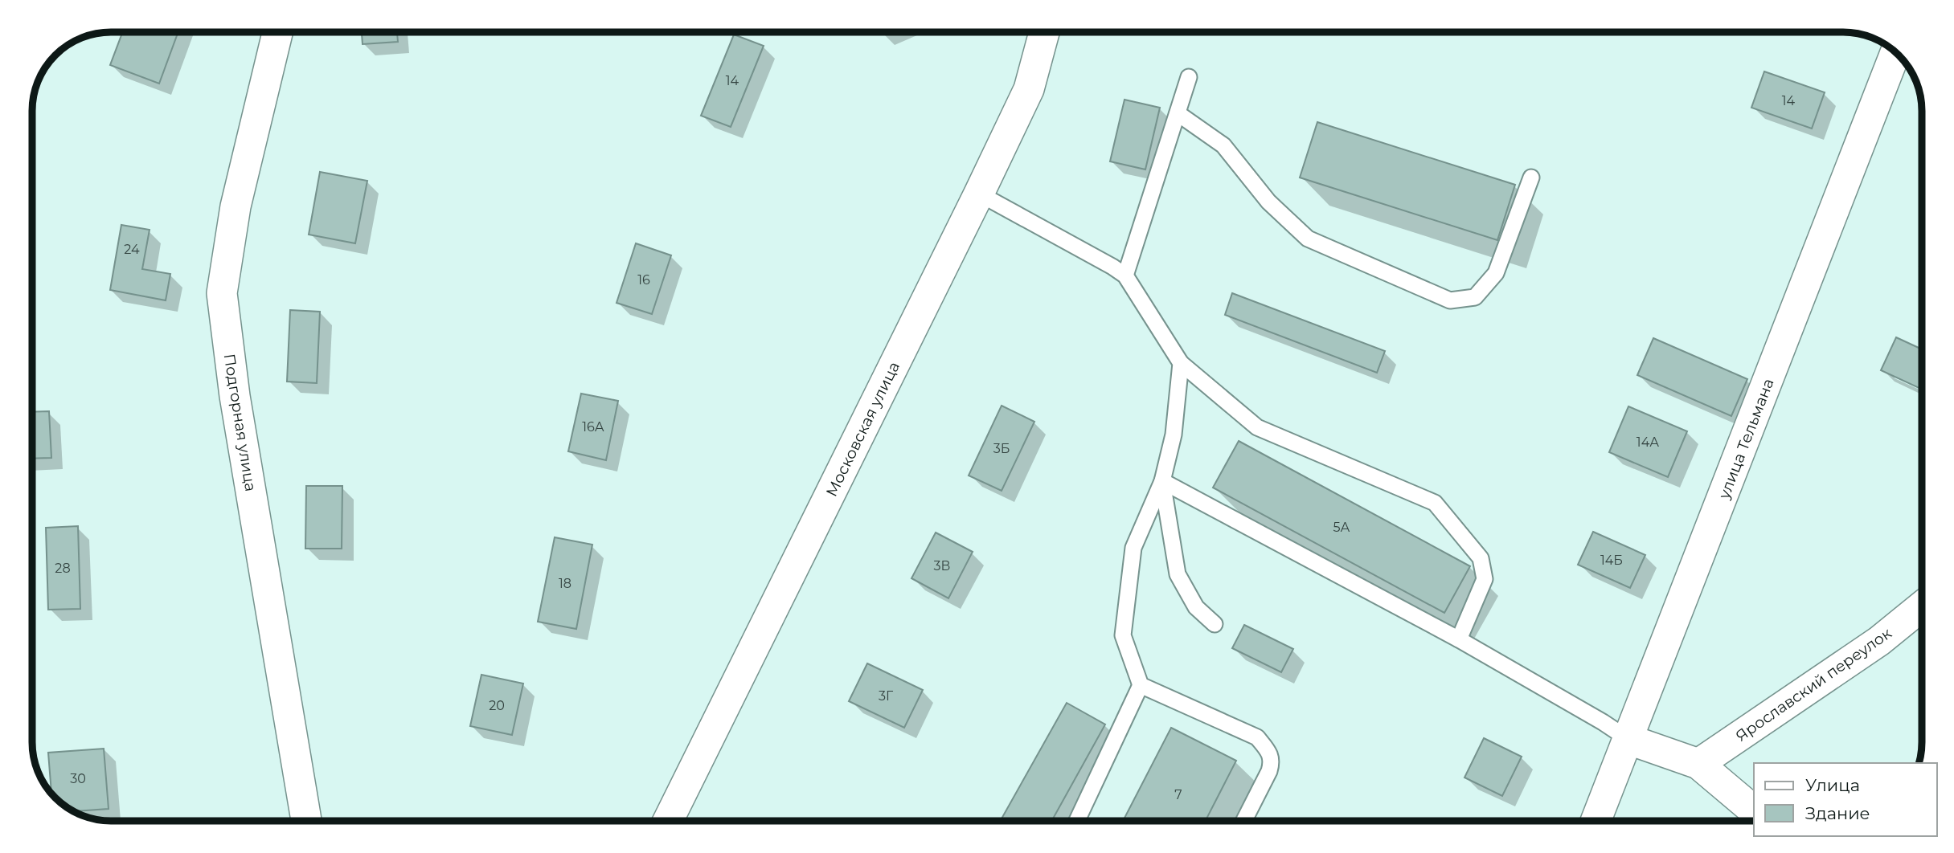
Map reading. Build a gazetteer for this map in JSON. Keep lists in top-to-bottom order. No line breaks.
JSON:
{"streets":{"street":["Подгорная улица","Московская улица","улица Тельмана","Ярославский переулок"]},"house_numbers":["14","14","24","16","16А","14А","3Б","5А","14Б","3В","28","18","3Г","20","30","7"],"legend":["Улица","Здание"]}
